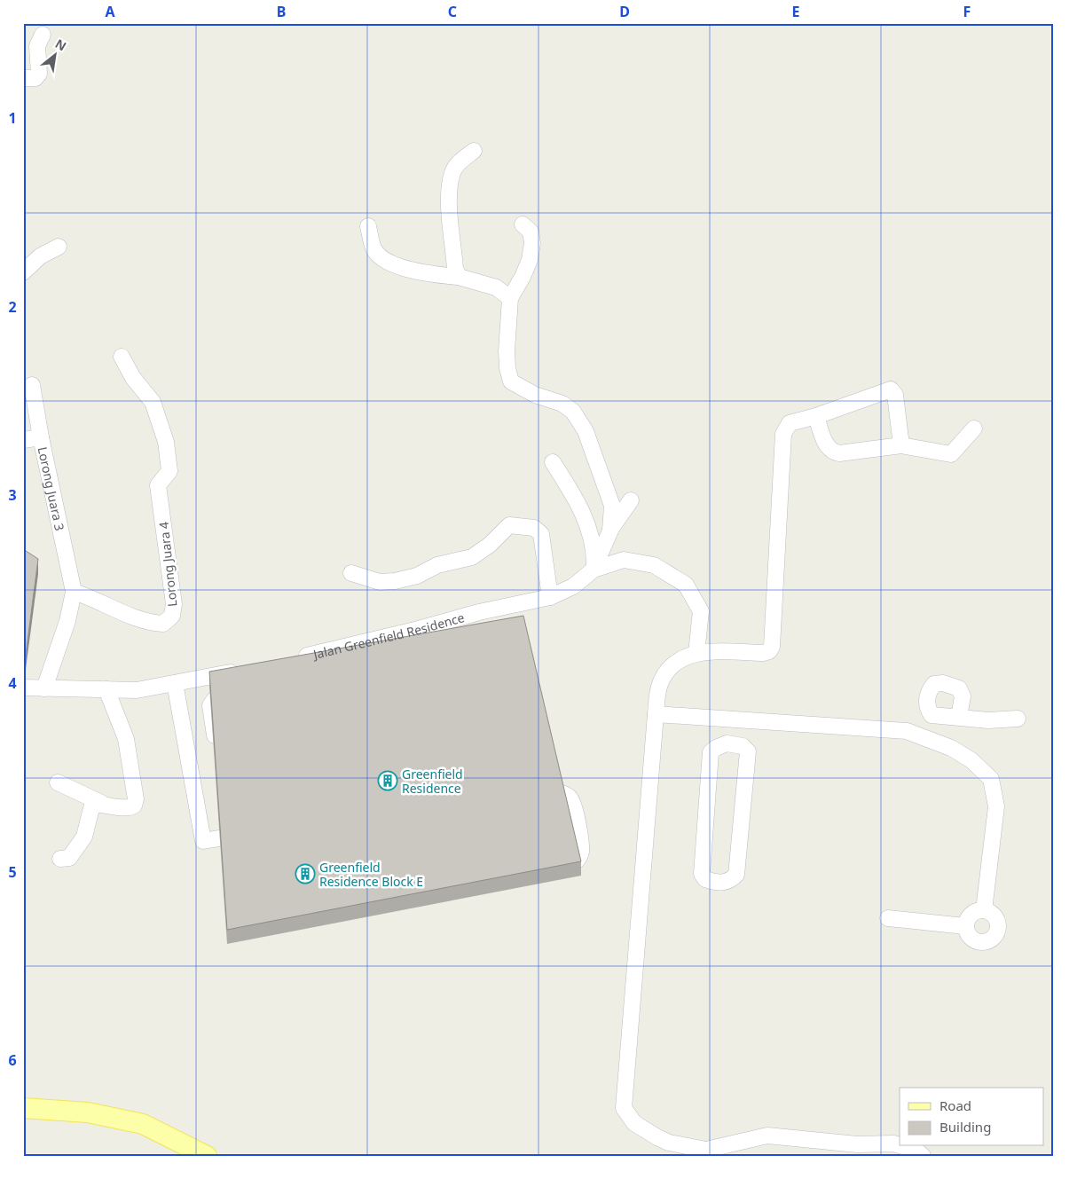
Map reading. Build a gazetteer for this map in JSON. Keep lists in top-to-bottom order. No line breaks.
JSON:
{"streets":{"street":["Lorong Juara 3","Lorong Juara 4","Jalan Greenfield Residence"]},"crossings":[["Lorong Juara 3","Lorong Juara 4"]],"places":{"building":["Greenfield Residence","Greenfield Residence Block E"]},"legend":["Road","Building"],"north":"top right","grid":{"columns":["A","B","C","D","E","F"],"rows":["1","2","3","4","5","6"]}}
